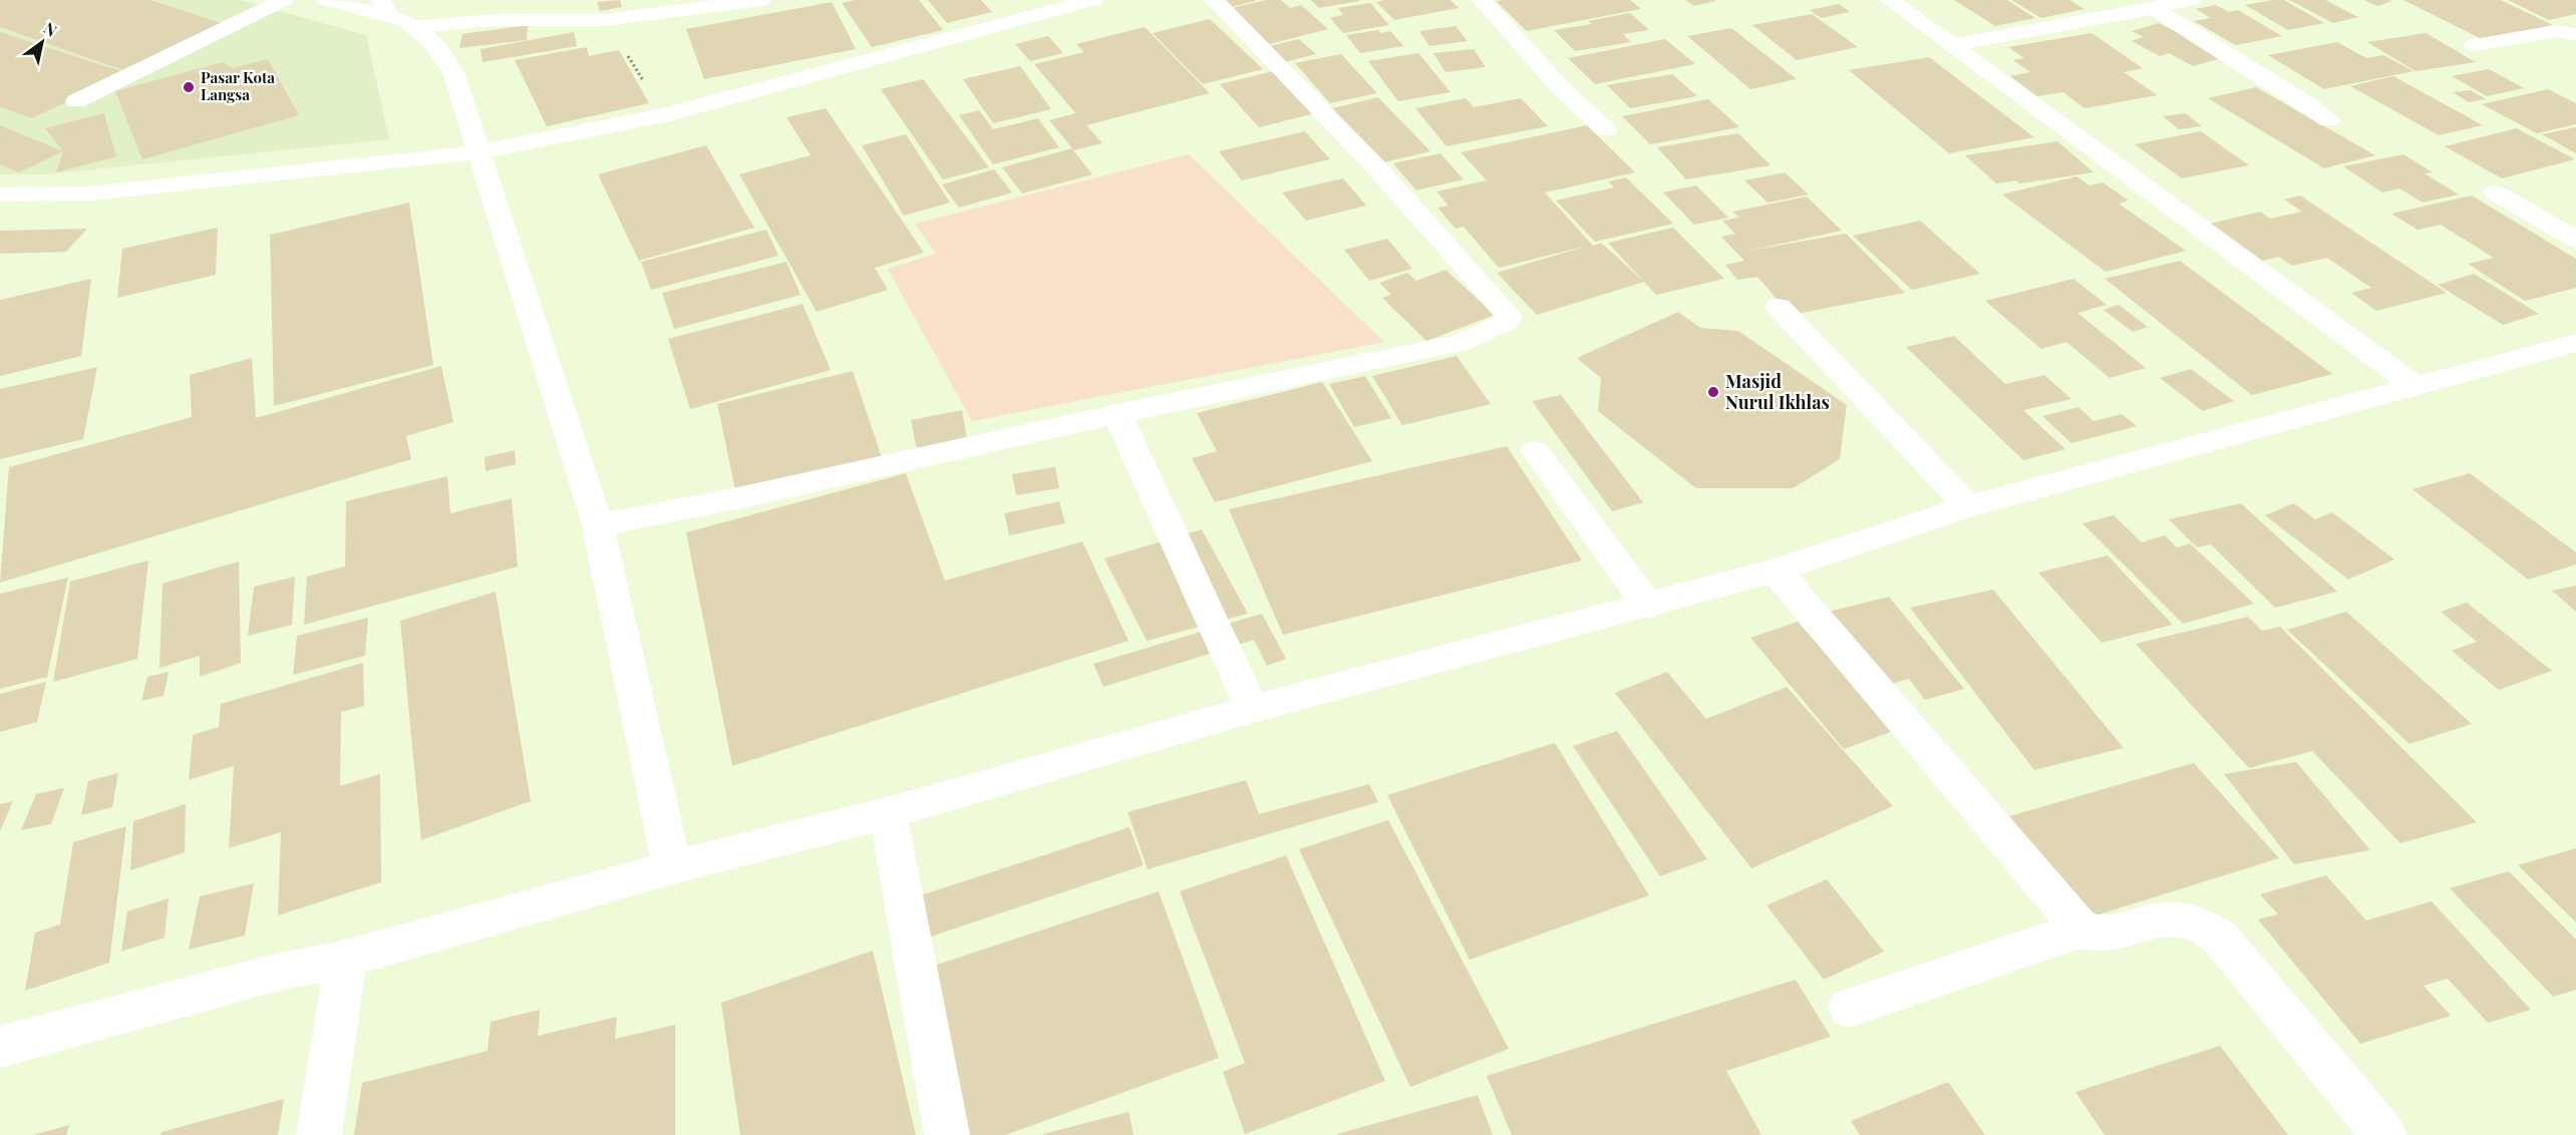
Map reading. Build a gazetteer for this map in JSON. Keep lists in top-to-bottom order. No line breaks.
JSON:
{"places":["Pasar Kota Langsa","Masjid Nurul Ikhlas"],"north":"top right"}
